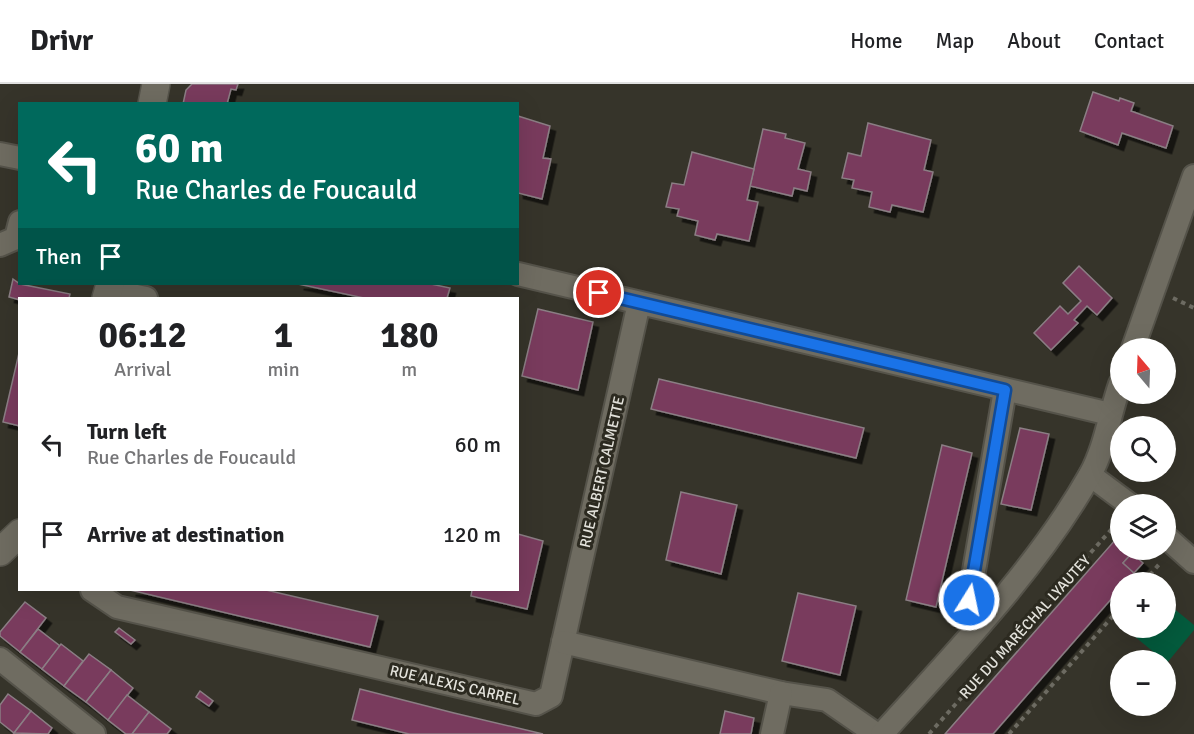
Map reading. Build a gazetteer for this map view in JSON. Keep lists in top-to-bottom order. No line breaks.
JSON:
{"streets":{"street":["RUE ALBERT CALMETTE","RUE ALEXIS CARREL"],"path":["RUE DU MARÉCHAL LYAUTEY"]},"crossings":[["RUE ALBERT CALMETTE","RUE ALEXIS CARREL"]],"north":"top","page":{"header":"Drivr","nav":["Home","Map","About","Contact"],"turn":["60 m","Rue Charles de Foucauld"],"then":"Then","eta":["06:12","Arrival","1","min","180","m"],"map_buttons":["+","−"],"list":[{"name":"Turn left","note":"Rue Charles de Foucauld","value":"60 m"},{"name":"Arrive at destination","value":"120 m"}]}}
